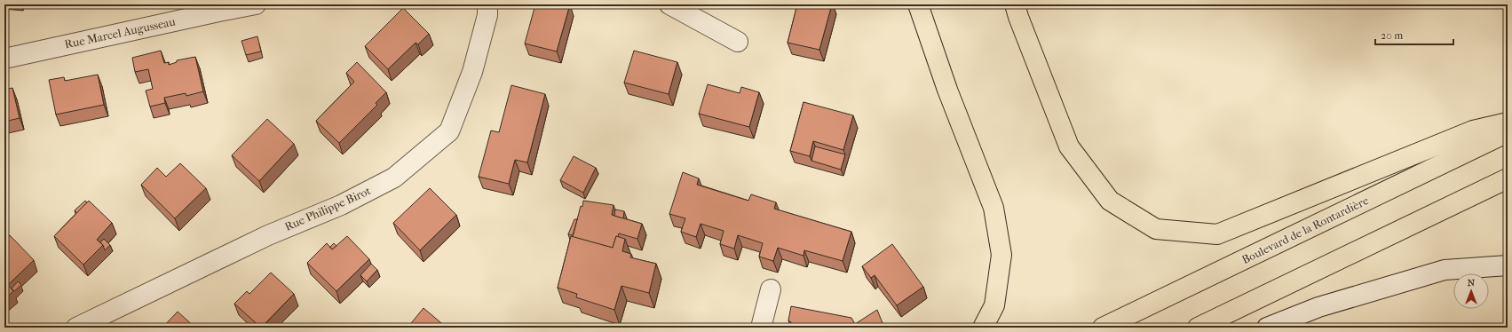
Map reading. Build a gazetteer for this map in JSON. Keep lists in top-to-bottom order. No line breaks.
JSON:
{"streets":{"main road":["Boulevard de la Rontardière"],"street":["Rue Marcel Augusseau","Rue Philippe Birot"]},"scale_bar":"20 m","north":"top"}
